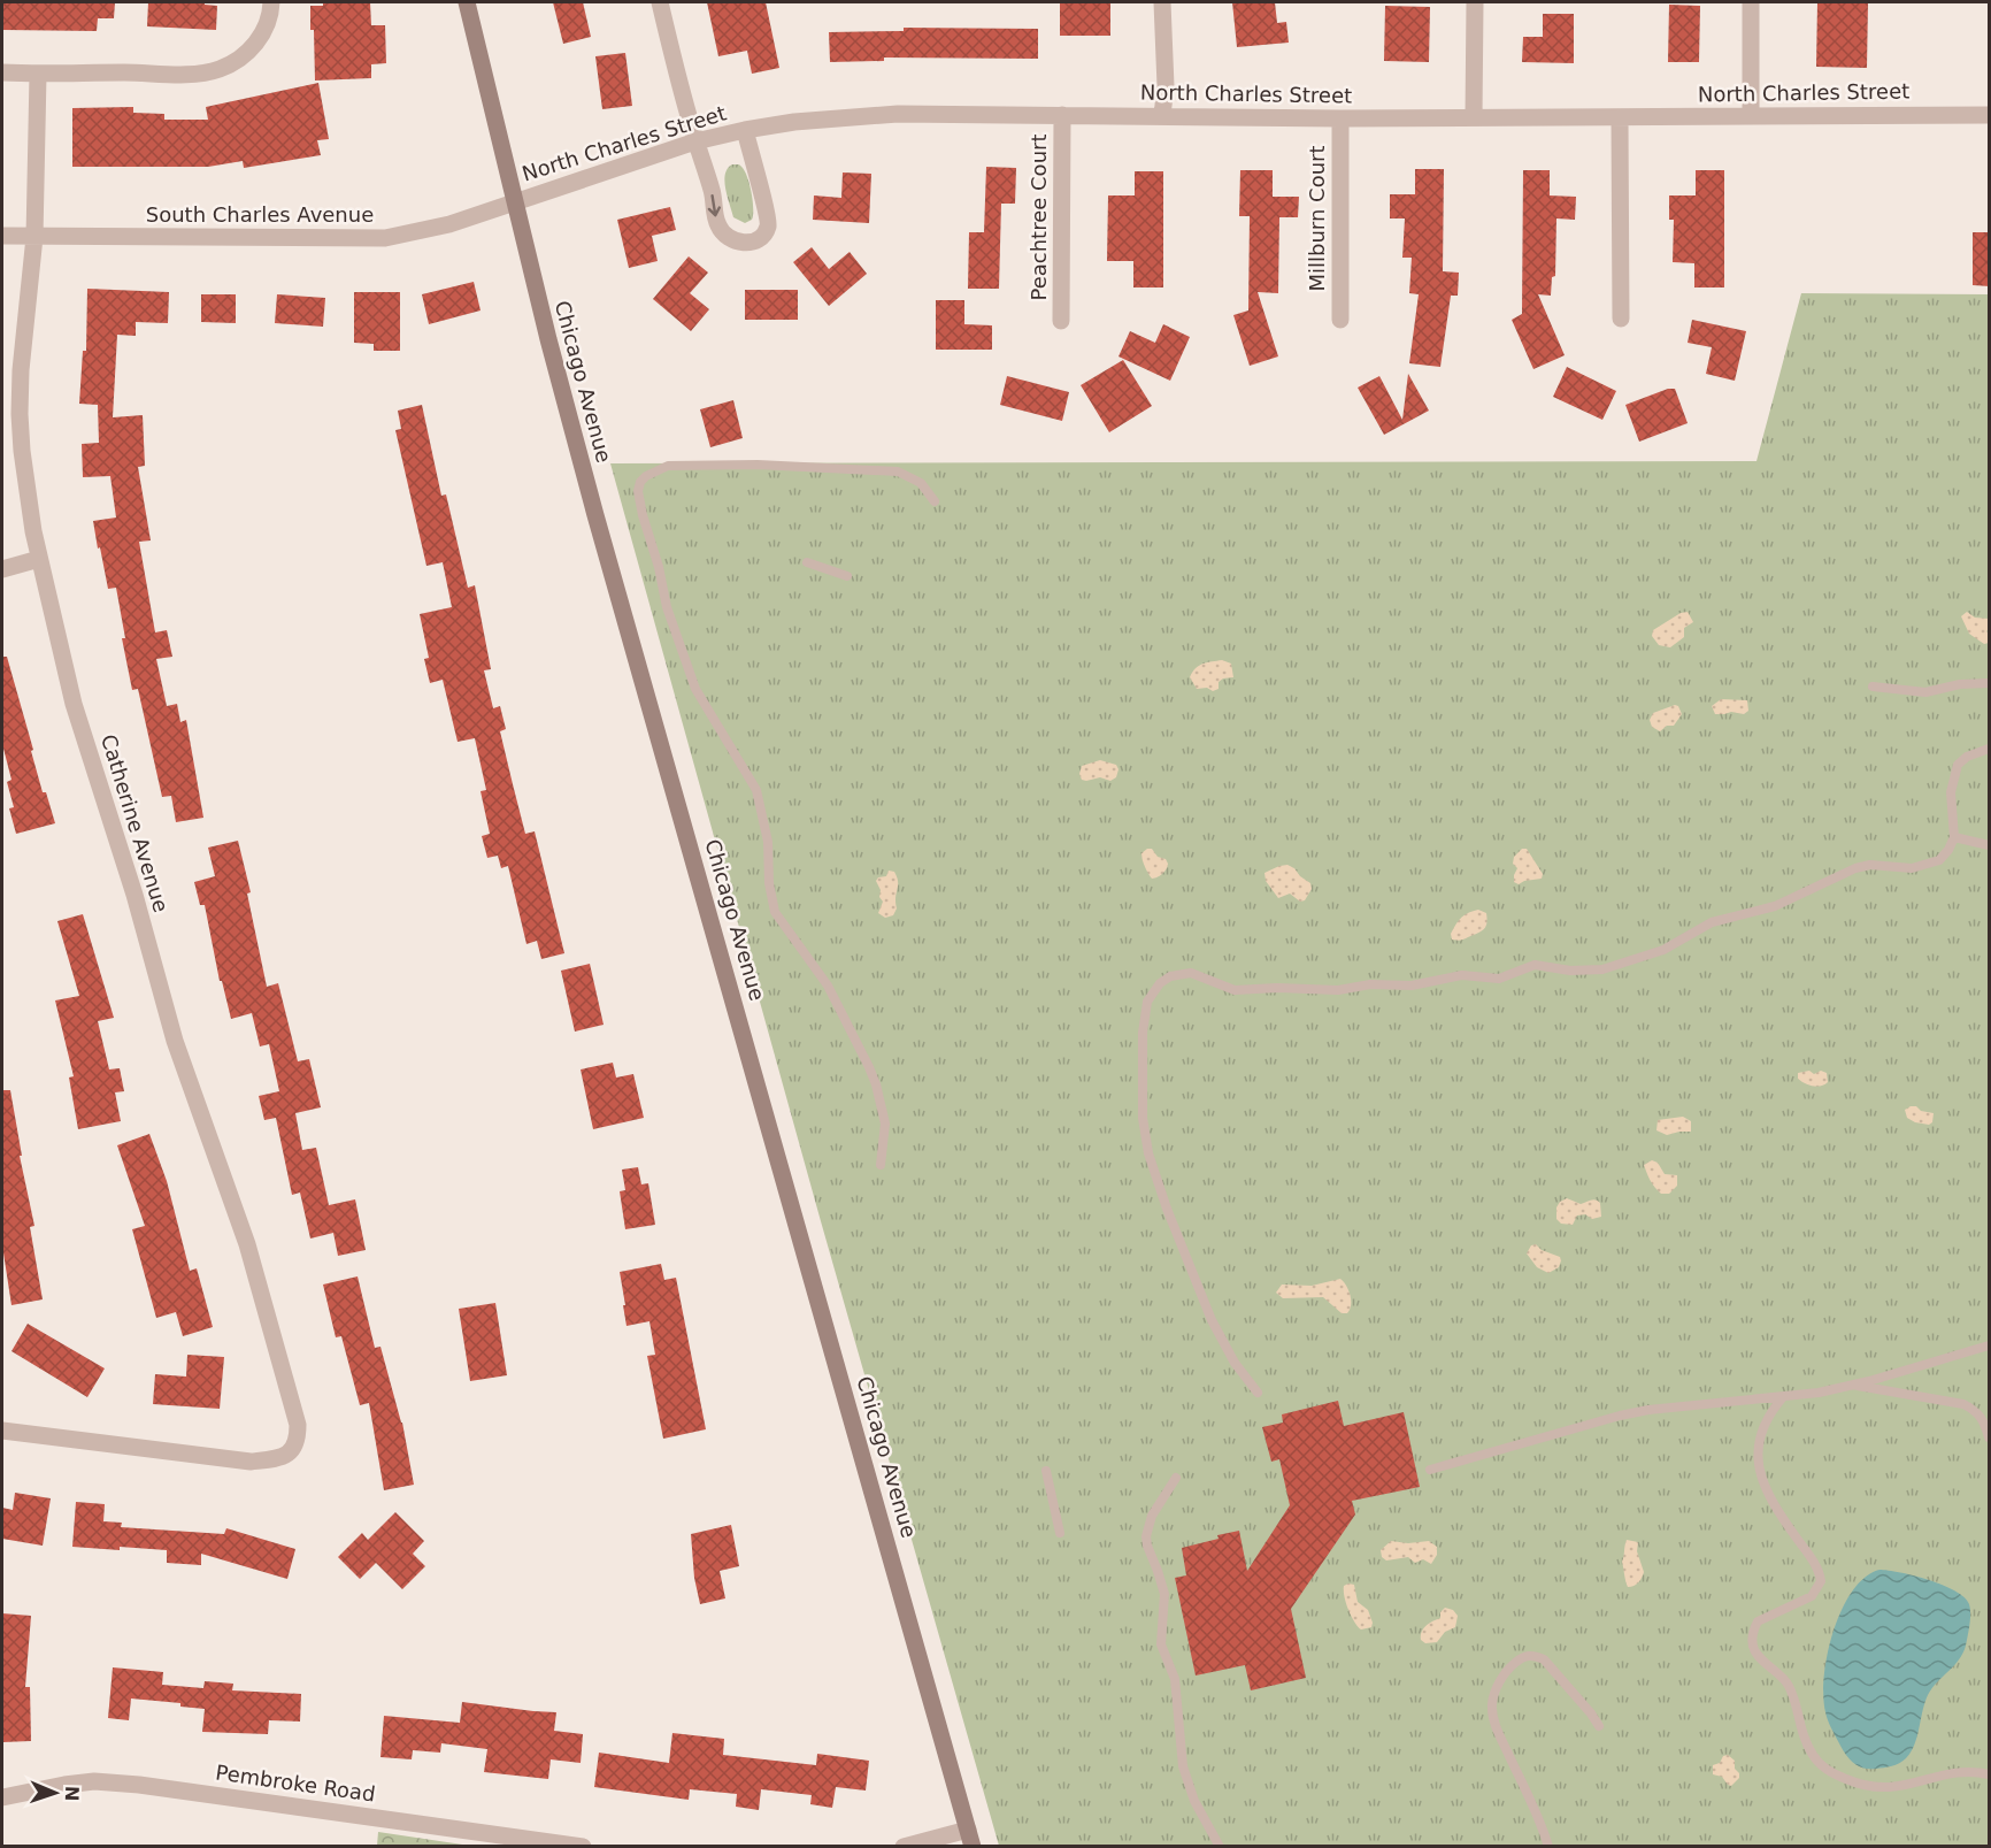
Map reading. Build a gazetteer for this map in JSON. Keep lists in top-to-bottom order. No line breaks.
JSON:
{"streets":{"main road":["Chicago Avenue"],"street":["North Charles Street","South Charles Avenue","Peachtree Court","Millburn Court","Catherine Avenue","Pembroke Road"]},"crossings":[["North Charles Street","South Charles Avenue"],["North Charles Street","Peachtree Court"],["North Charles Street","Millburn Court"],["North Charles Street","Chicago Avenue"],["South Charles Avenue","Chicago Avenue"],["South Charles Avenue","Catherine Avenue"]],"north":"right"}
